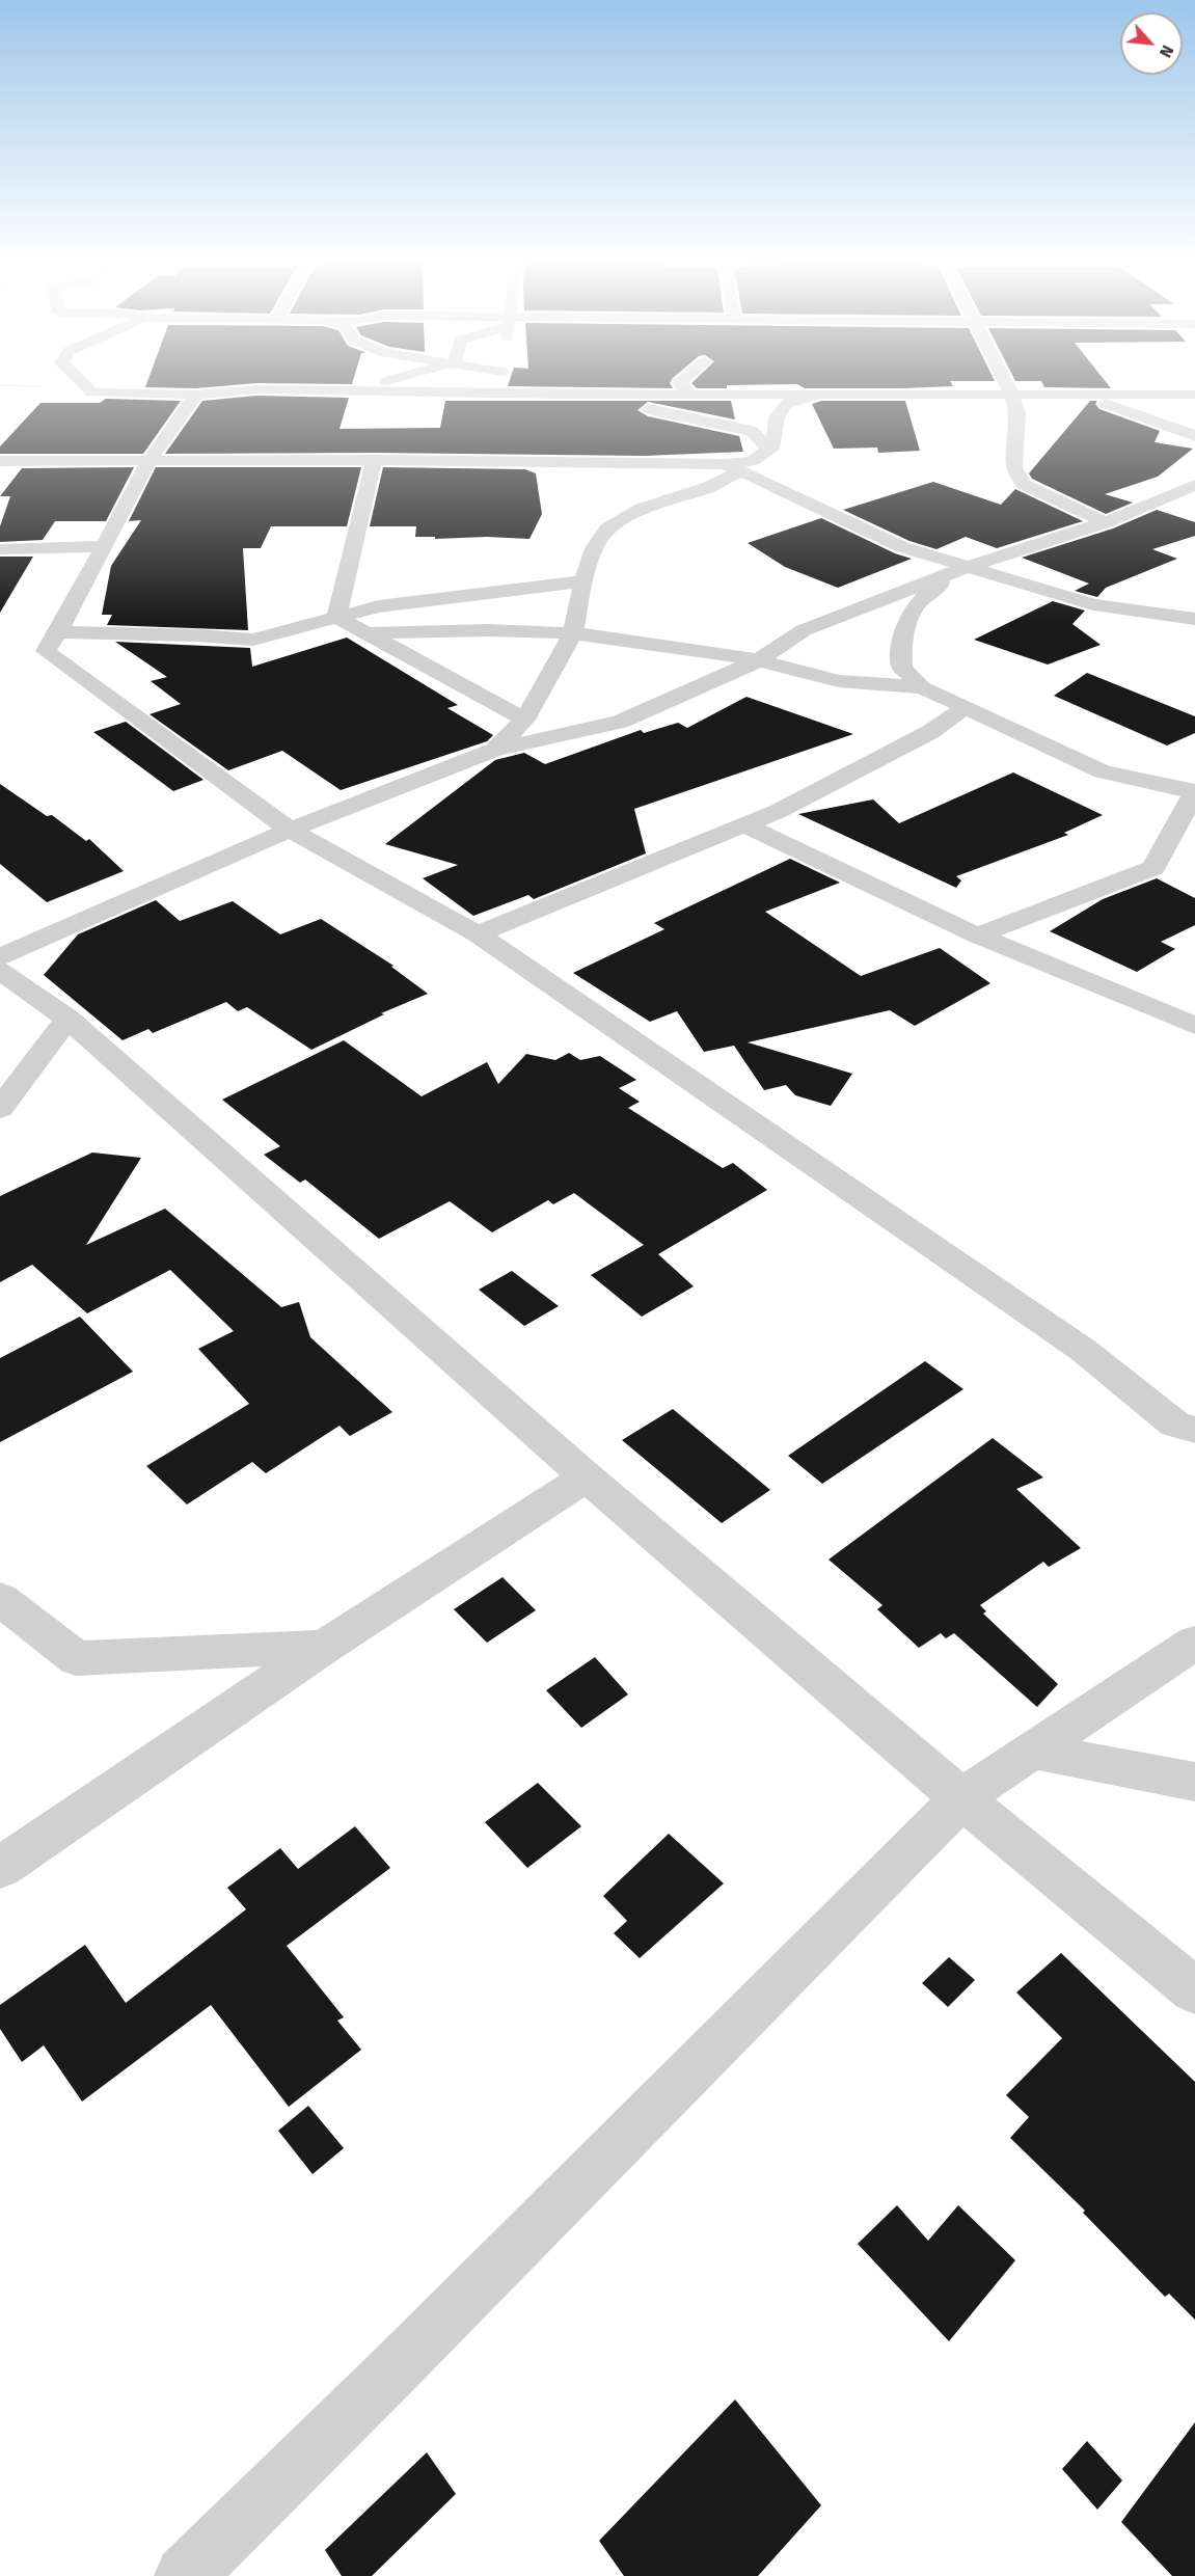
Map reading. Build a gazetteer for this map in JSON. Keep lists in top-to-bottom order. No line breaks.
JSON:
{"north":"bottom right"}
